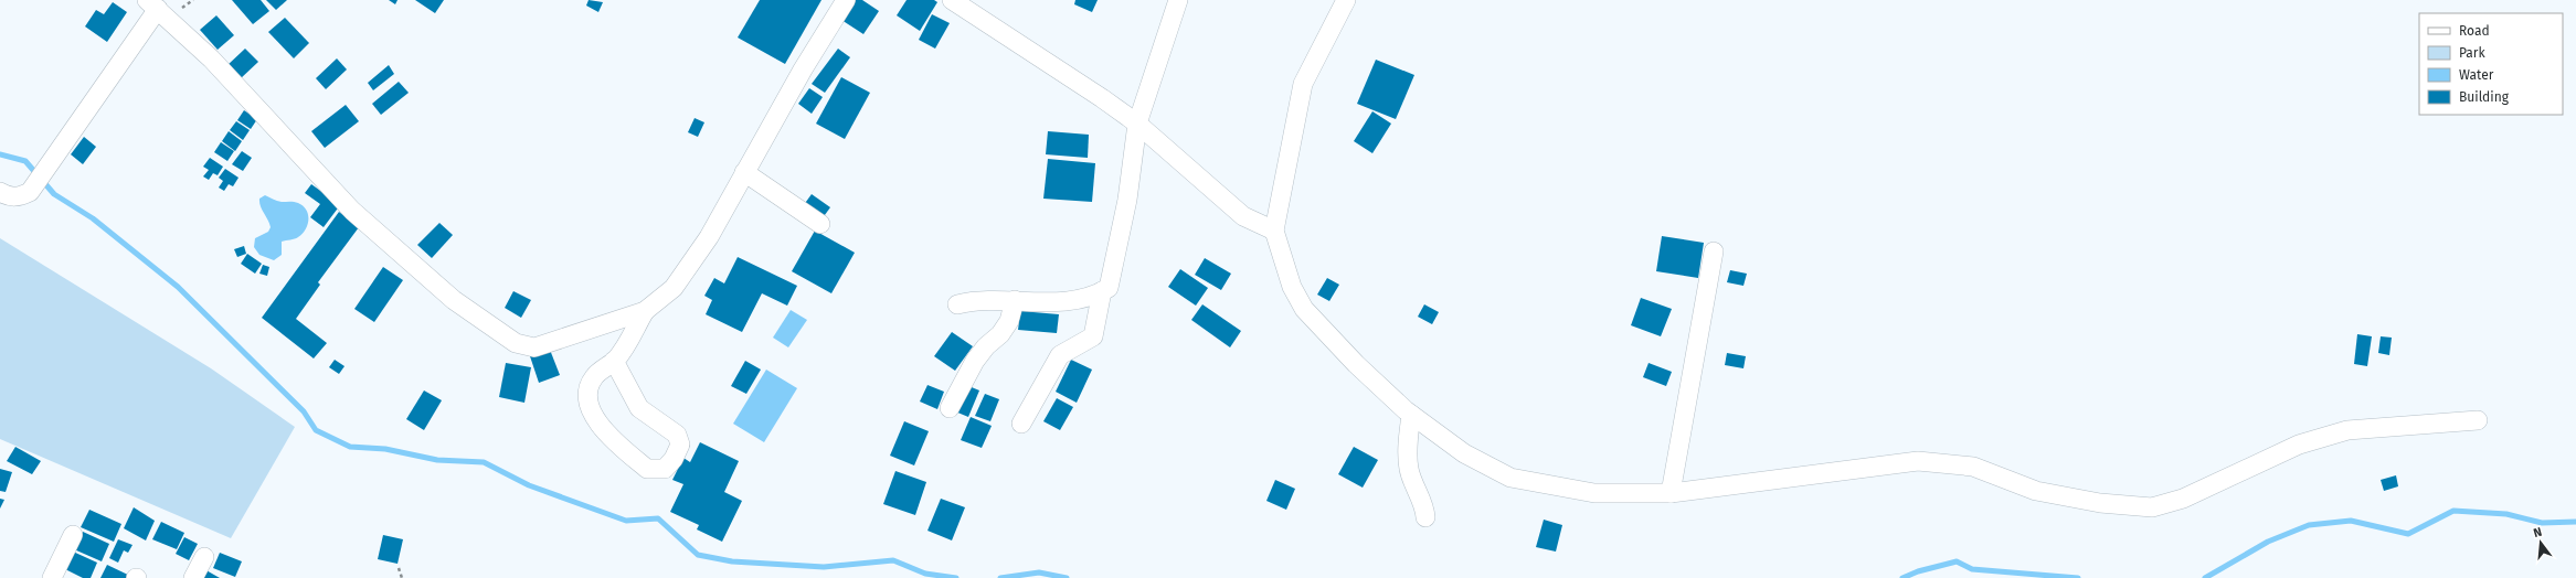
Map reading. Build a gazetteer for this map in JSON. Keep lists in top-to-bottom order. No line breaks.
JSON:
{"legend":["Road","Park","Water","Building"],"north":"top"}
